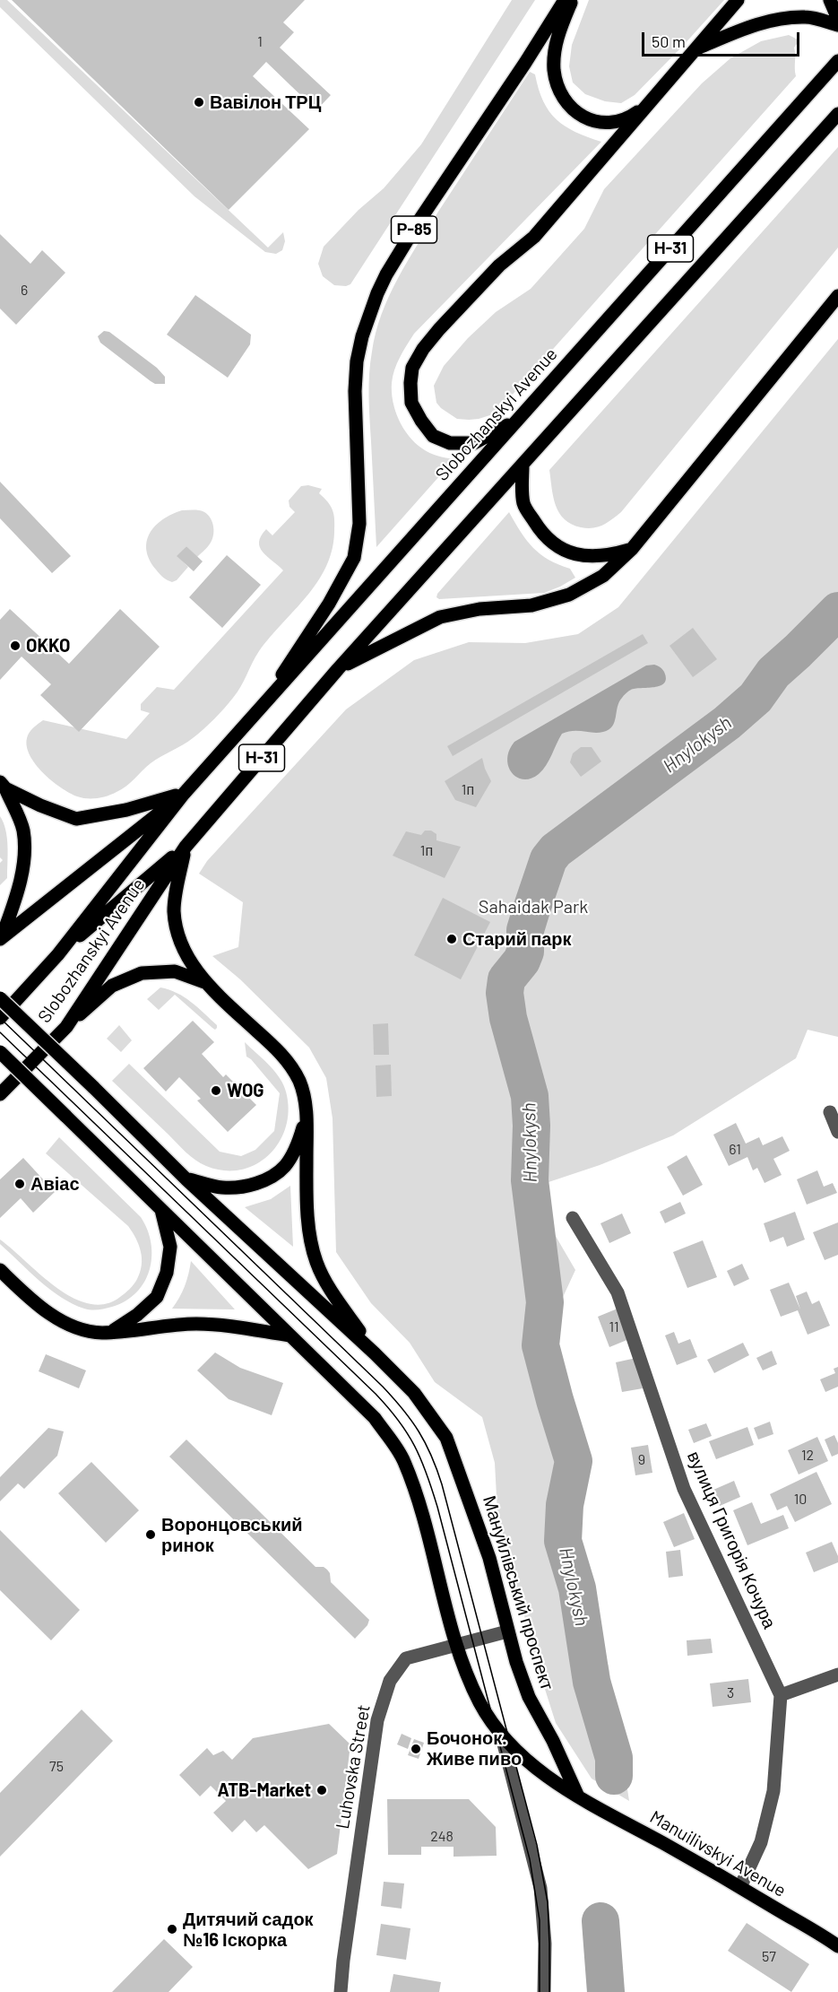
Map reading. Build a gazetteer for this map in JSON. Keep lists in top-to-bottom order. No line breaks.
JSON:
{"streets":{"main road":["Р-85","Н-31","Slobozhanskyi Avenue","Мануйлівський проспект","Manuilivskyi Avenue"],"street":["вулиця Григорія Кочура","Luhovska Street"]},"crossings":[["Р-85","Slobozhanskyi Avenue"],["Н-31","Slobozhanskyi Avenue"],["Н-31","Мануйлівський проспект"],["вулиця Григорія Кочура","Manuilivskyi Avenue"],["Мануйлівський проспект","Luhovska Street"],["Мануйлівський проспект","Manuilivskyi Avenue"]],"water":["Hnylokysh"],"parks":["Sahaidak Park"],"places":["Вавілон ТРЦ","OKKO","Старий парк","WOG","Авіас","Воронцовський ринок","Бочонок. Живе пиво","ATB-Market","Дитячий садок №16 Іскорка"],"house_numbers":["1","6","1п","1п","61","11","12","9","10","3","75","248","57"],"scale_bar":"50 m"}
